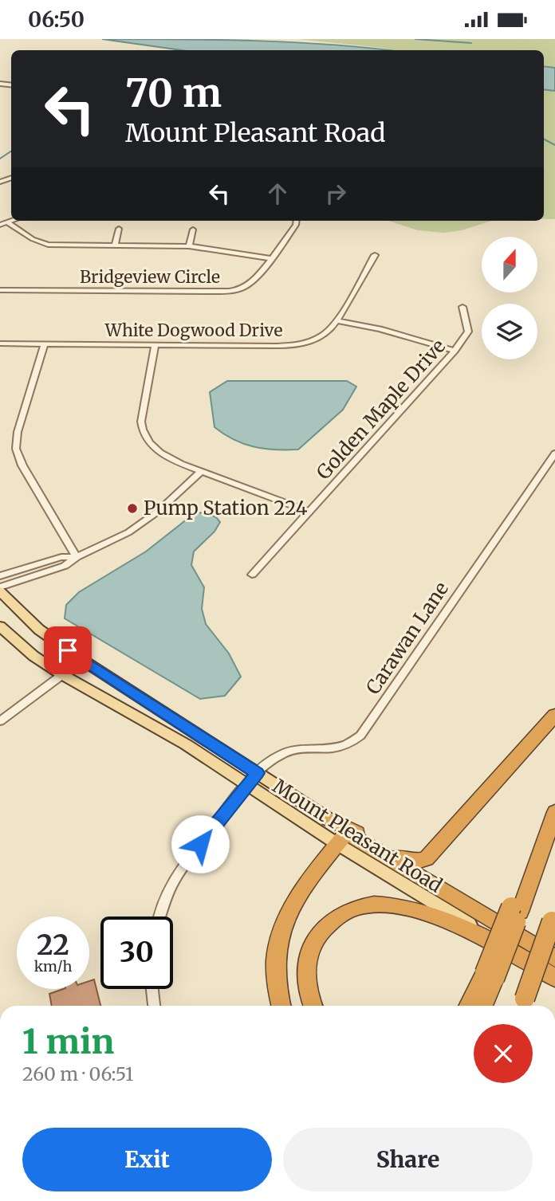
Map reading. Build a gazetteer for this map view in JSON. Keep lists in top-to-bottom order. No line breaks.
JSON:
{"streets":{"highway":["Mount Pleasant Road"],"street":["Bridgeview Circle","White Dogwood Drive","Golden Maple Drive","Carawan Lane"]},"crossings":[["Carawan Lane","Mount Pleasant Road"]],"places":["Pump Station 224"],"north":"top","page":{"status":"06:50","turn":["70 m","Mount Pleasant Road"],"speed":"22 km/h","limit":"30","heading":["1 min","260 m · 06:51"],"buttons":["Exit","Share"]}}
